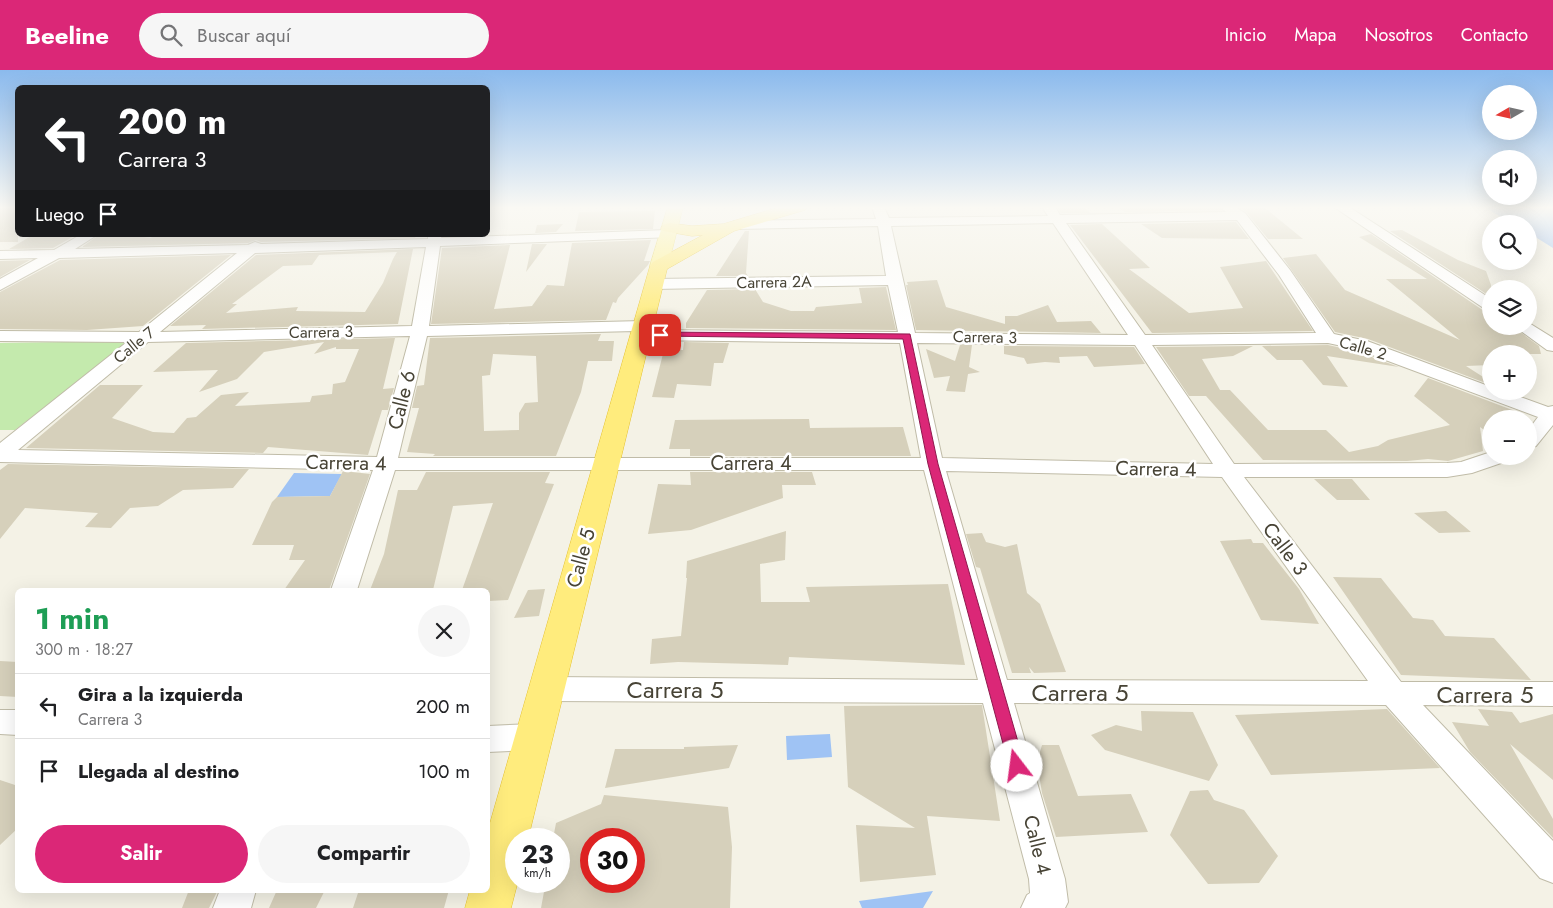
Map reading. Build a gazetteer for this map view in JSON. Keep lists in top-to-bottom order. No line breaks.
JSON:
{"streets":{"highway":["Calle 5"],"street":["Carrera 2A","Carrera 3","Calle 7","Calle 2","Calle 6","Carrera 4","Calle 3","Carrera 5","Calle 4"]},"crossings":[["Carrera 2A","Calle 5"],["Carrera 2A","Calle 4"],["Carrera 3","Calle 7"],["Carrera 3","Calle 2"],["Carrera 3","Calle 6"],["Carrera 3","Calle 3"],["Carrera 3","Calle 5"],["Carrera 3","Calle 4"],["Calle 7","Carrera 4"],["Calle 6","Carrera 4"],["Carrera 4","Calle 3"],["Carrera 4","Calle 5"],["Carrera 4","Calle 4"],["Calle 3","Carrera 5"],["Calle 5","Carrera 5"],["Carrera 5","Calle 4"]],"north":"left","page":{"header":"Beeline","search":"Buscar aquí","nav":["Inicio","Mapa","Nosotros","Contacto"],"map_buttons":["+","−"],"turn":["200 m","Carrera 3"],"then":"Luego","heading":["1 min","300 m · 18:27"],"list":[{"name":"Gira a la izquierda","note":"Carrera 3","value":"200 m"},{"name":"Llegada al destino","value":"100 m"}],"buttons":["Salir","Compartir"],"speed":"23 km/h","limit":"30"}}
